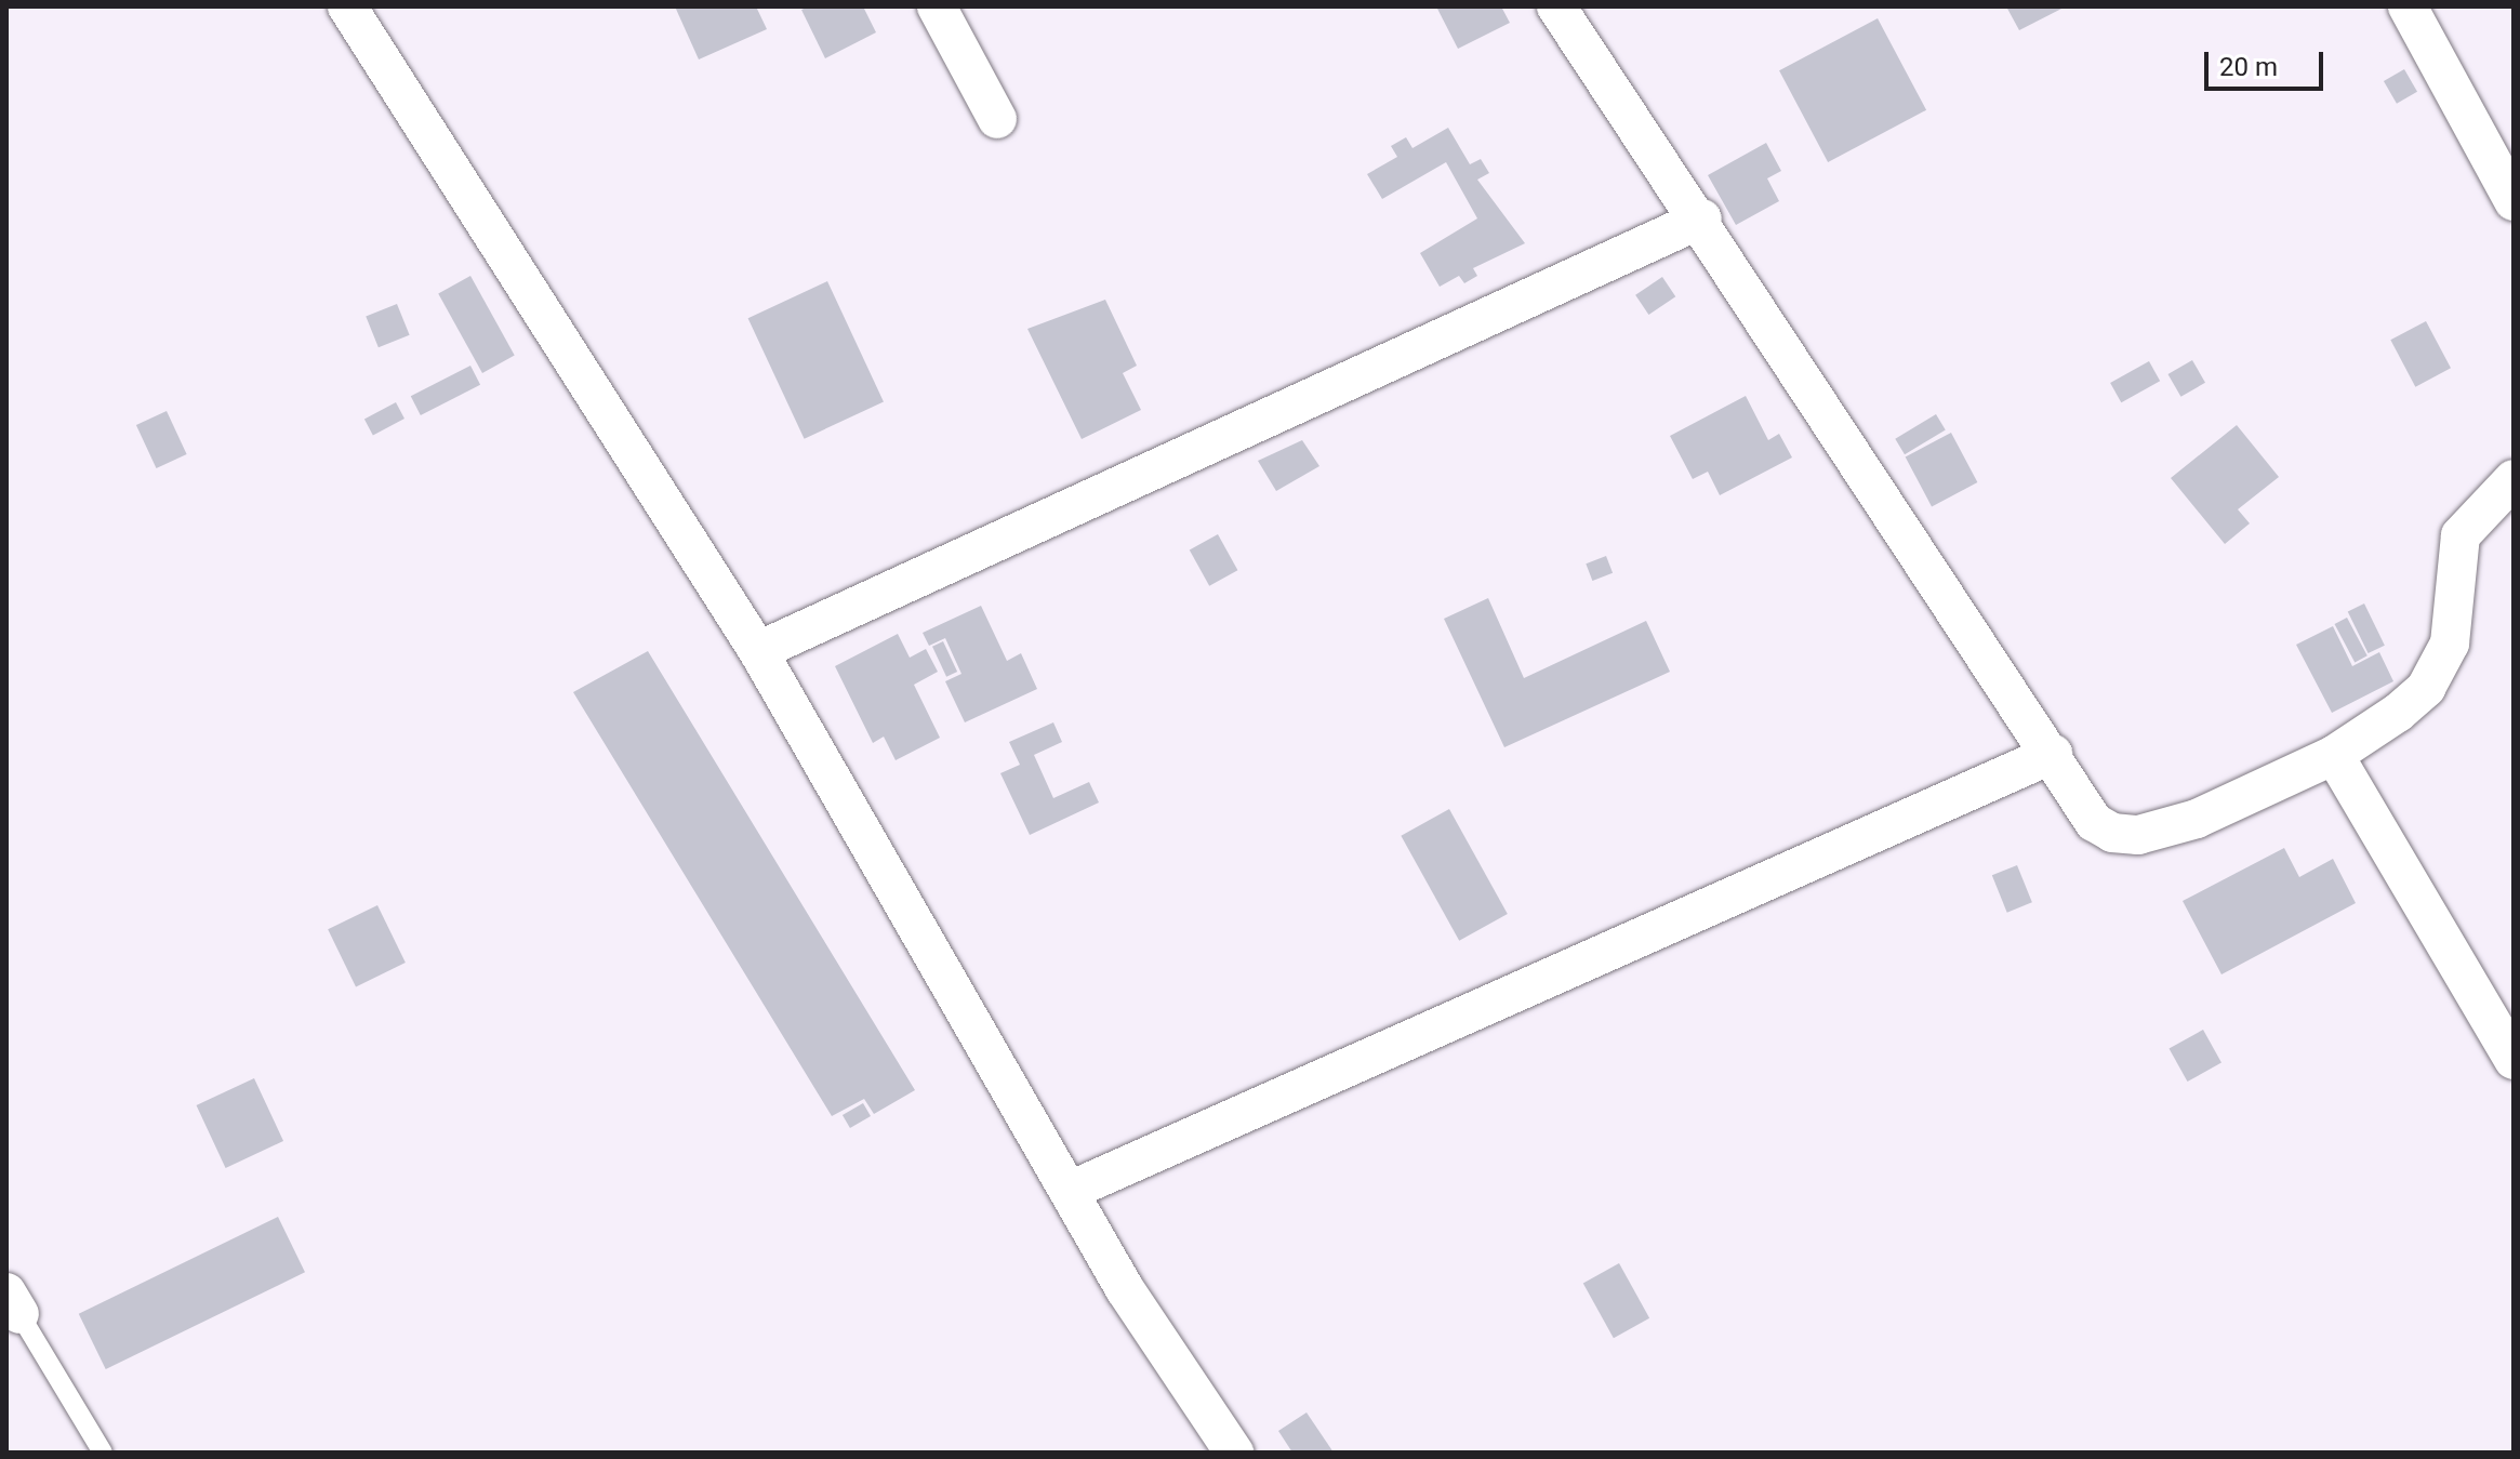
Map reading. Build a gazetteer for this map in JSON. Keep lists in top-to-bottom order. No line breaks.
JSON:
{"scale_bar":"20 m"}
